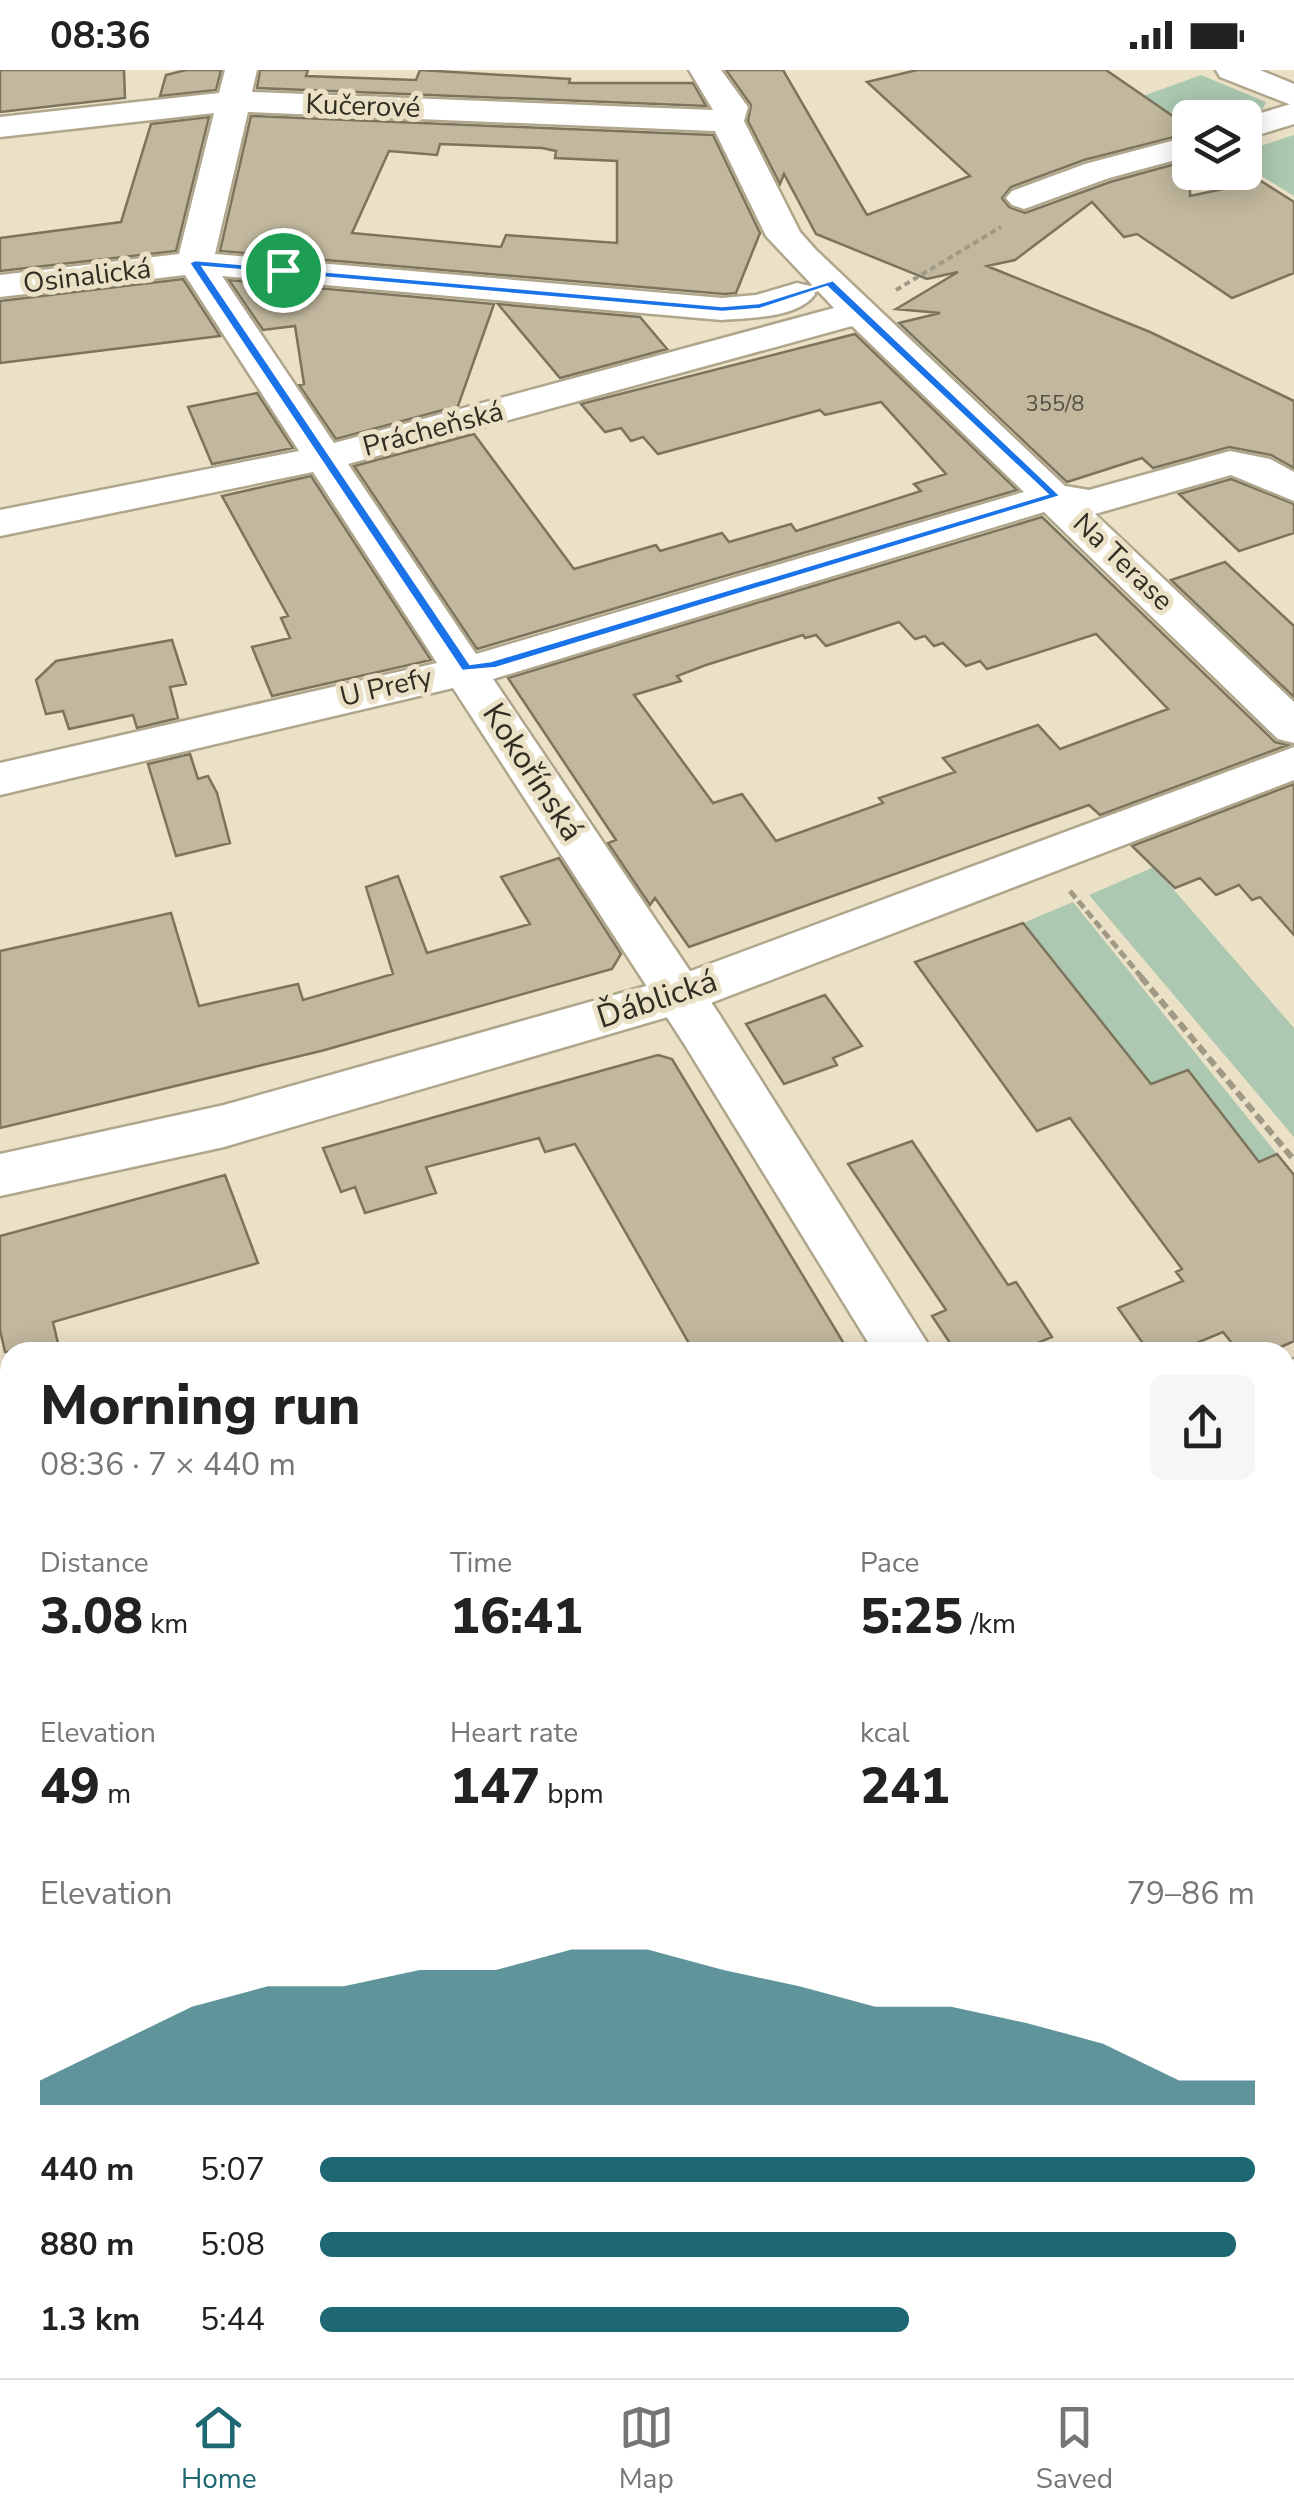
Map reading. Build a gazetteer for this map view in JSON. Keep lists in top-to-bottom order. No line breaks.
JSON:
{"streets":{"street":["Kučerové","Osinalická","Prácheňská","Na Terase","U Prefy","Kokořínská","Ďáblická"]},"crossings":[["Kučerové","Na Terase"],["Osinalická","Na Terase"],["Osinalická","Kokořínská"],["Prácheňská","Na Terase"],["Prácheňská","Kokořínská"],["Na Terase","U Prefy"],["U Prefy","Kokořínská"],["Kokořínská","Ďáblická"]],"house_numbers":["355/8"],"page":{"status":"08:36","heading":["Morning run","08:36 · 7 × 440 m"],"stats":[["Distance","3.08 km"],["Time","16:41"],["Pace","5:25 /km"],["Elevation","49 m"],["Heart rate","147 bpm"],["kcal","241"]],"chart":["Elevation","79–86 m"],"list":[{"name":"440 m","note":"5:07"},{"name":"880 m","note":"5:08"},{"name":"1.3 km","note":"5:44"}],"tabs":["Home","Map","Saved"]}}
